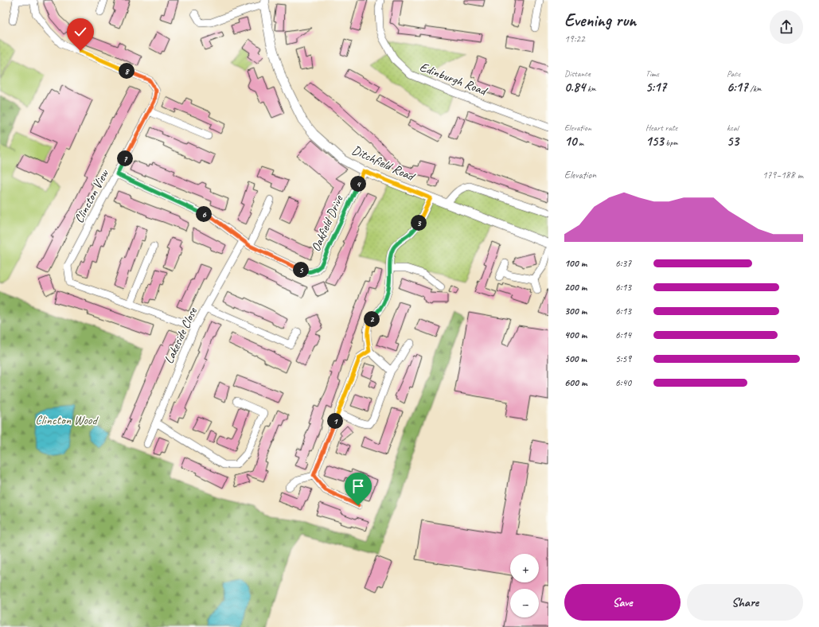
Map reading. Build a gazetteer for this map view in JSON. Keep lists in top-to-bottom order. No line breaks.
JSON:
{"streets":{"street":["Edinburgh Road","Ditchfield Road","Clincton View","Oakfield Drive","Lakeside Close"]},"crossings":[["Ditchfield Road","Oakfield Drive"],["Clincton View","Oakfield Drive"],["Clincton View","Lakeside Close"],["Oakfield Drive","Lakeside Close"]],"parks":["Clincton Wood"],"page":{"heading":["Evening run","19:22"],"stats":[["Distance","0.84 km"],["Time","5:17"],["Pace","6:17 /km"],["Elevation","10 m"],["Heart rate","153 bpm"],["kcal","53"]],"pins":["8","7","4","6","3","5","2","1"],"chart":["Elevation","179–188 m"],"list":[{"name":"100 m","note":"6:37"},{"name":"200 m","note":"6:13"},{"name":"300 m","note":"6:13"},{"name":"400 m","note":"6:14"},{"name":"500 m","note":"5:59"},{"name":"600 m","note":"6:40"}],"map_buttons":["+","−"],"buttons":["Save","Share"]}}
